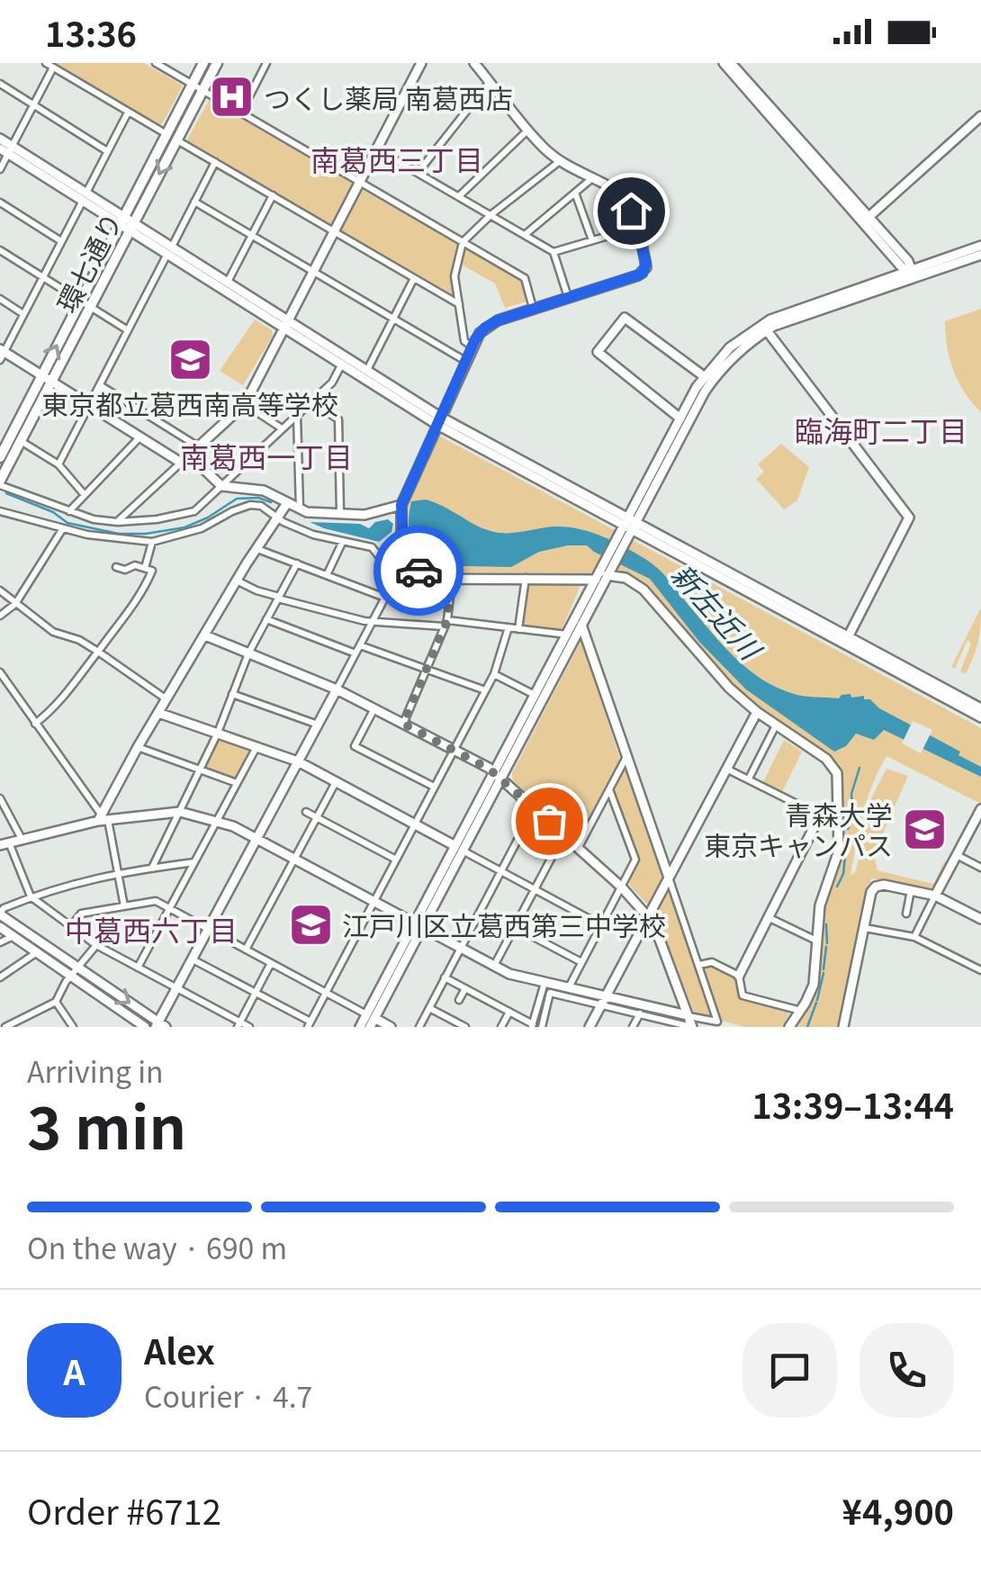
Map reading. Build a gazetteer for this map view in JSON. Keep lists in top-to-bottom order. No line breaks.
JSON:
{"streets":{"main road":["環七通り"]},"districts":["南葛西三丁目","臨海町二丁目","南葛西一丁目","中葛西六丁目"],"water":["新左近川"],"places":{"hospital":["つくし薬局 南葛西店"],"school or university":["東京都立葛西南高等学校","青森大学 東京キャンパス","江戸川区立葛西第三中学校"]},"page":{"status":"13:36","heading":["3 min","Arriving in","13:39–13:44"],"panel":["Alex","Courier · 4.7","Order #6712","¥4,900"],"bar":"On the way · 690 m","round":"A"}}
